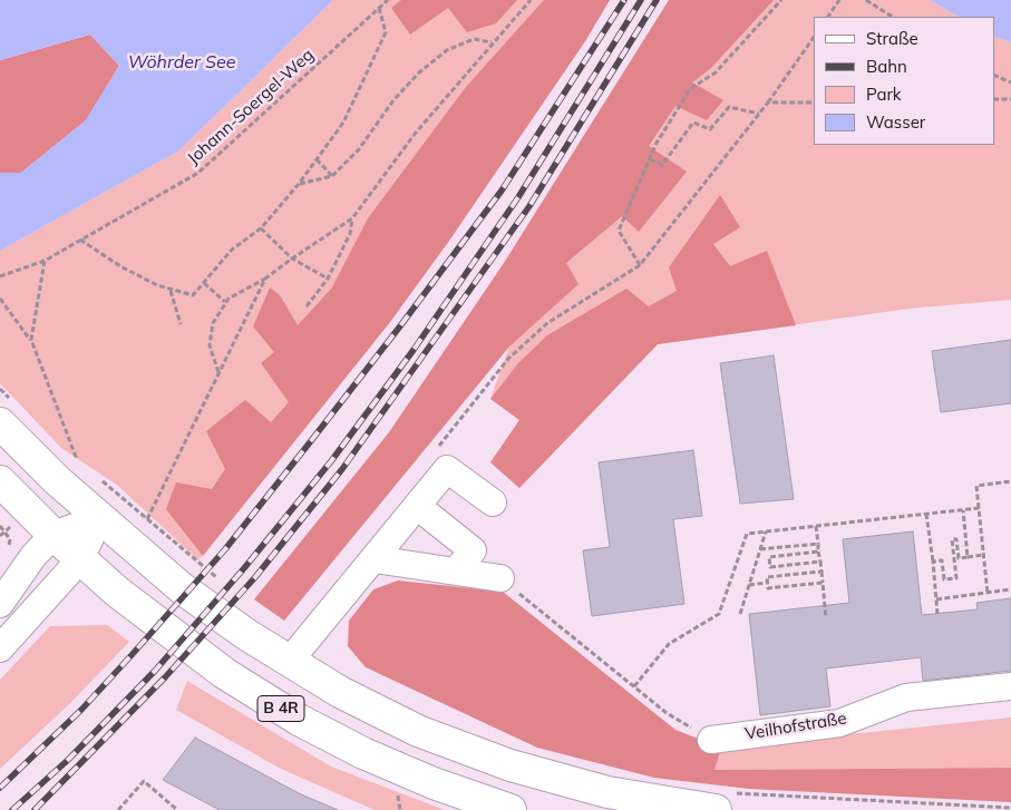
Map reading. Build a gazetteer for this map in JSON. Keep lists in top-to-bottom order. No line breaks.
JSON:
{"streets":{"main road":["B 4R"],"street":["Veilhofstraße"],"path":["Johann-Soergel-Weg"]},"water":["Wöhrder See"],"legend":["Straße","Bahn","Park","Wasser"]}
